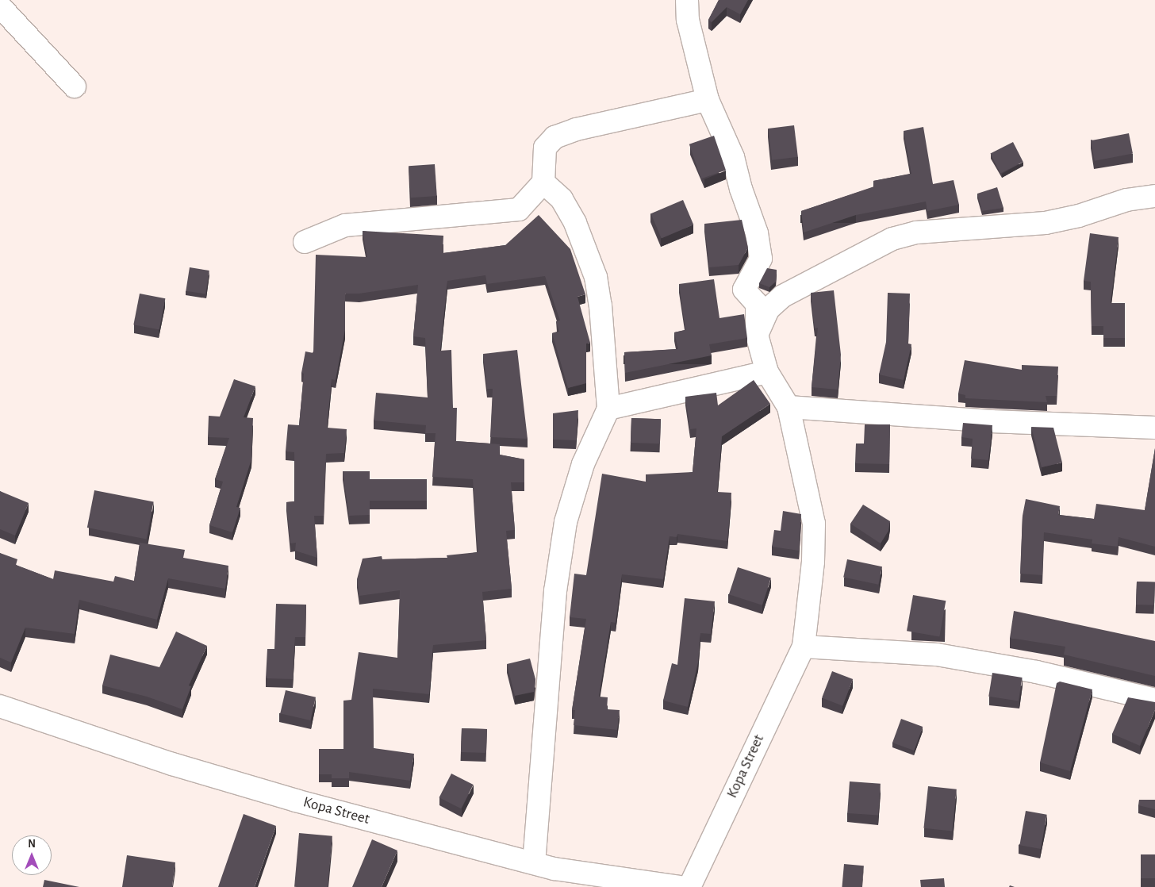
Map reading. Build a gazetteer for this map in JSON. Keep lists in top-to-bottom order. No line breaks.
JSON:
{"streets":{"street":["Kopa Street"]},"north":"top"}
